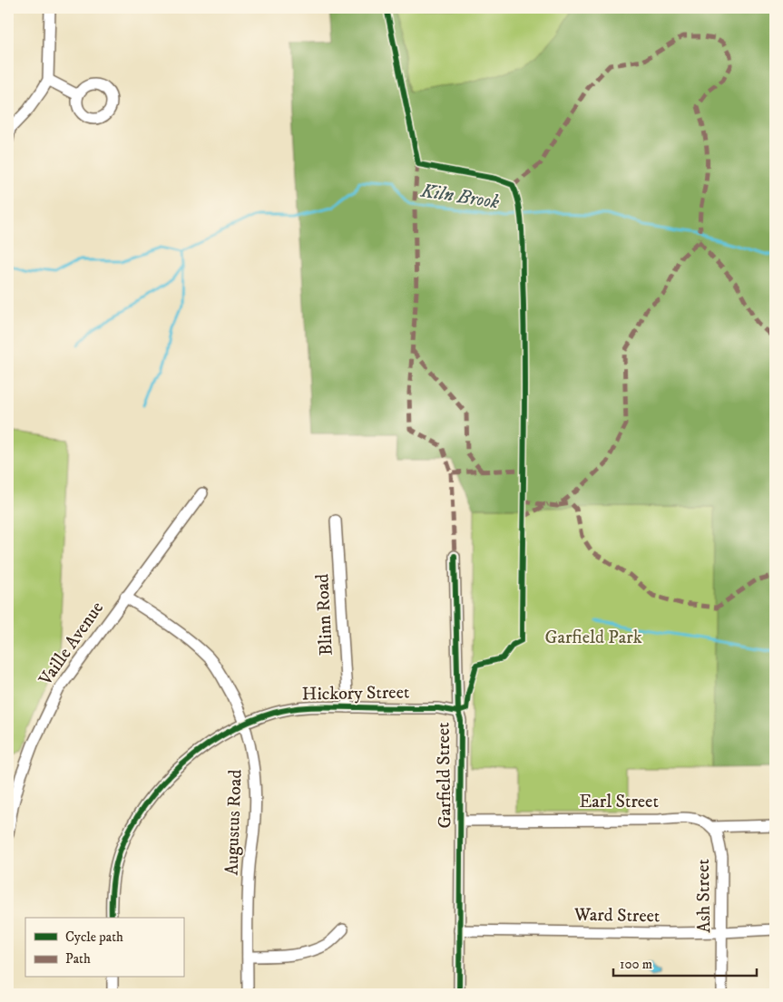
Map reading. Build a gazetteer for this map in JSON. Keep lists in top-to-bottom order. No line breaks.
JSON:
{"streets":{"street":["Blinn Road","Vaille Avenue","Hickory Street","Garfield Street","Earl Street","Augustus Road","Ash Street","Ward Street"]},"crossings":[["Blinn Road","Hickory Street"],["Vaille Avenue","Augustus Road"],["Hickory Street","Garfield Street"],["Hickory Street","Augustus Road"],["Garfield Street","Earl Street"],["Garfield Street","Ward Street"],["Earl Street","Ash Street"],["Ash Street","Ward Street"]],"water":["Kiln Brook"],"parks":["Garfield Park"],"legend":["Cycle path","Path"],"scale_bar":"100 m"}
